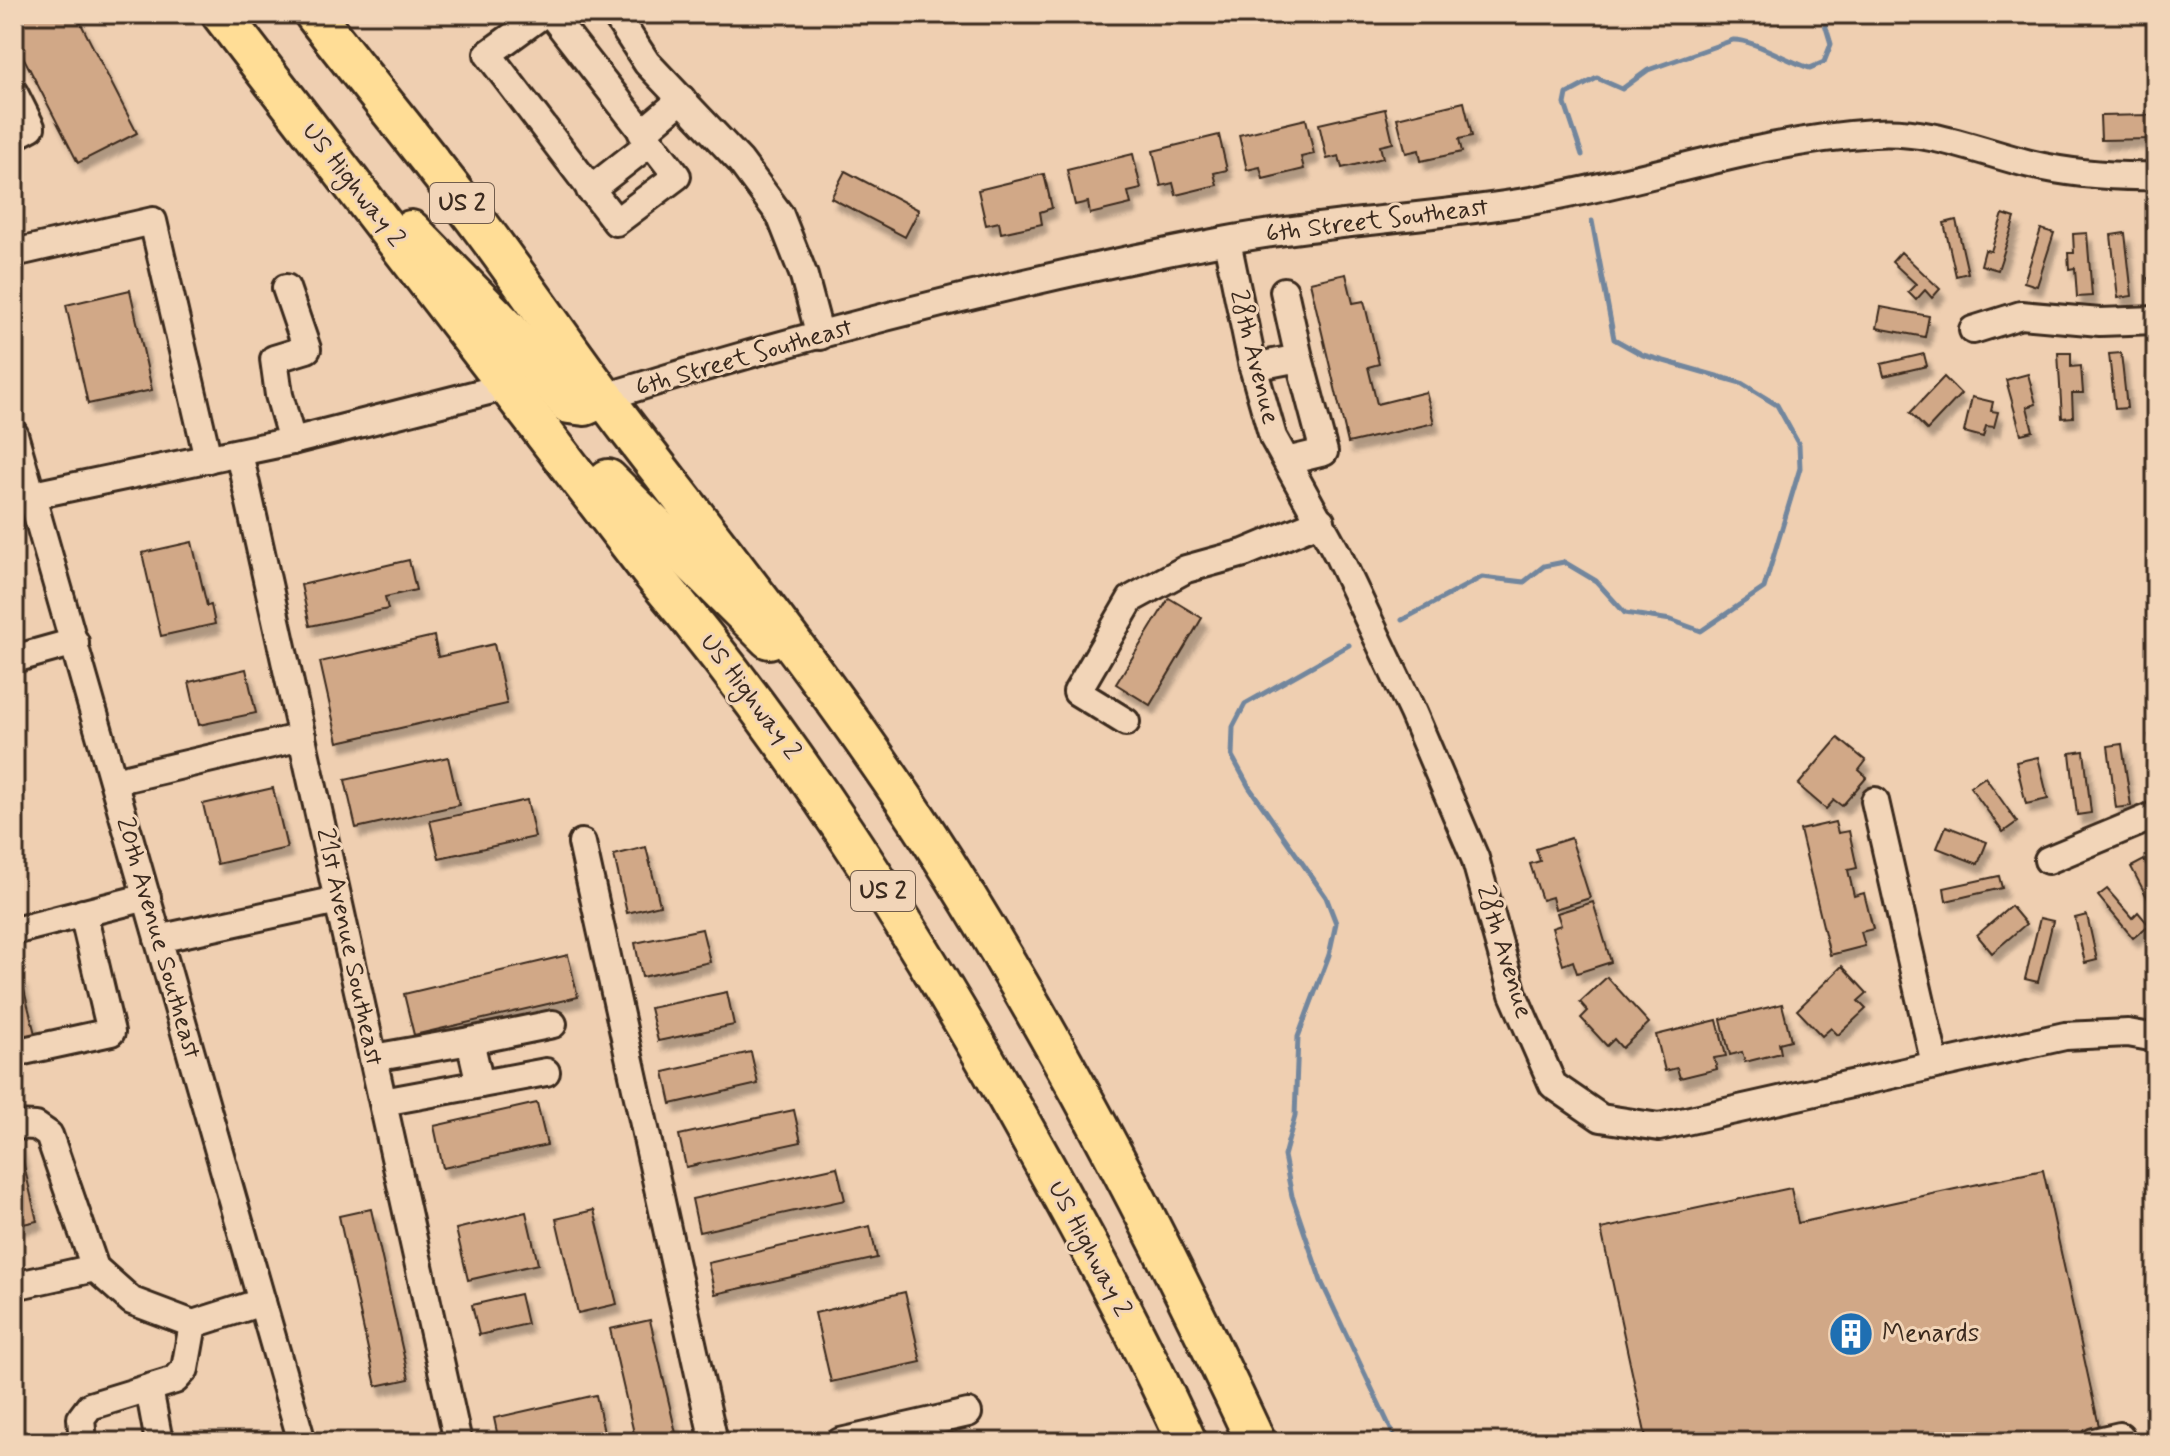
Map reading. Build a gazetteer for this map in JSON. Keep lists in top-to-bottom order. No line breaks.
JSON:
{"streets":{"highway":["US Highway 2","US 2"],"street":["6th Street Southeast","28th Avenue","20th Avenue Southeast","21st Avenue Southeast"]},"crossings":[["US 2","6th Street Southeast"],["6th Street Southeast","28th Avenue"]],"places":{"building":["Menards"]}}
